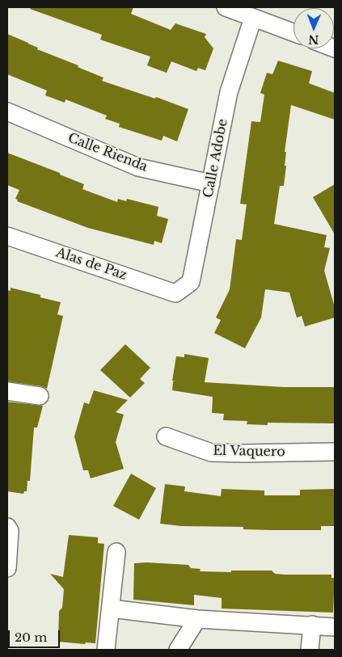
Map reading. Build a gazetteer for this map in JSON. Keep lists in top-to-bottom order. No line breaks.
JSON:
{"streets":{"street":["Calle Rienda","Calle Adobe","Alas de Paz","El Vaquero"]},"crossings":[["Calle Rienda","Calle Adobe"],["Calle Adobe","Alas de Paz"]],"scale_bar":"20 m","north":"bottom"}
